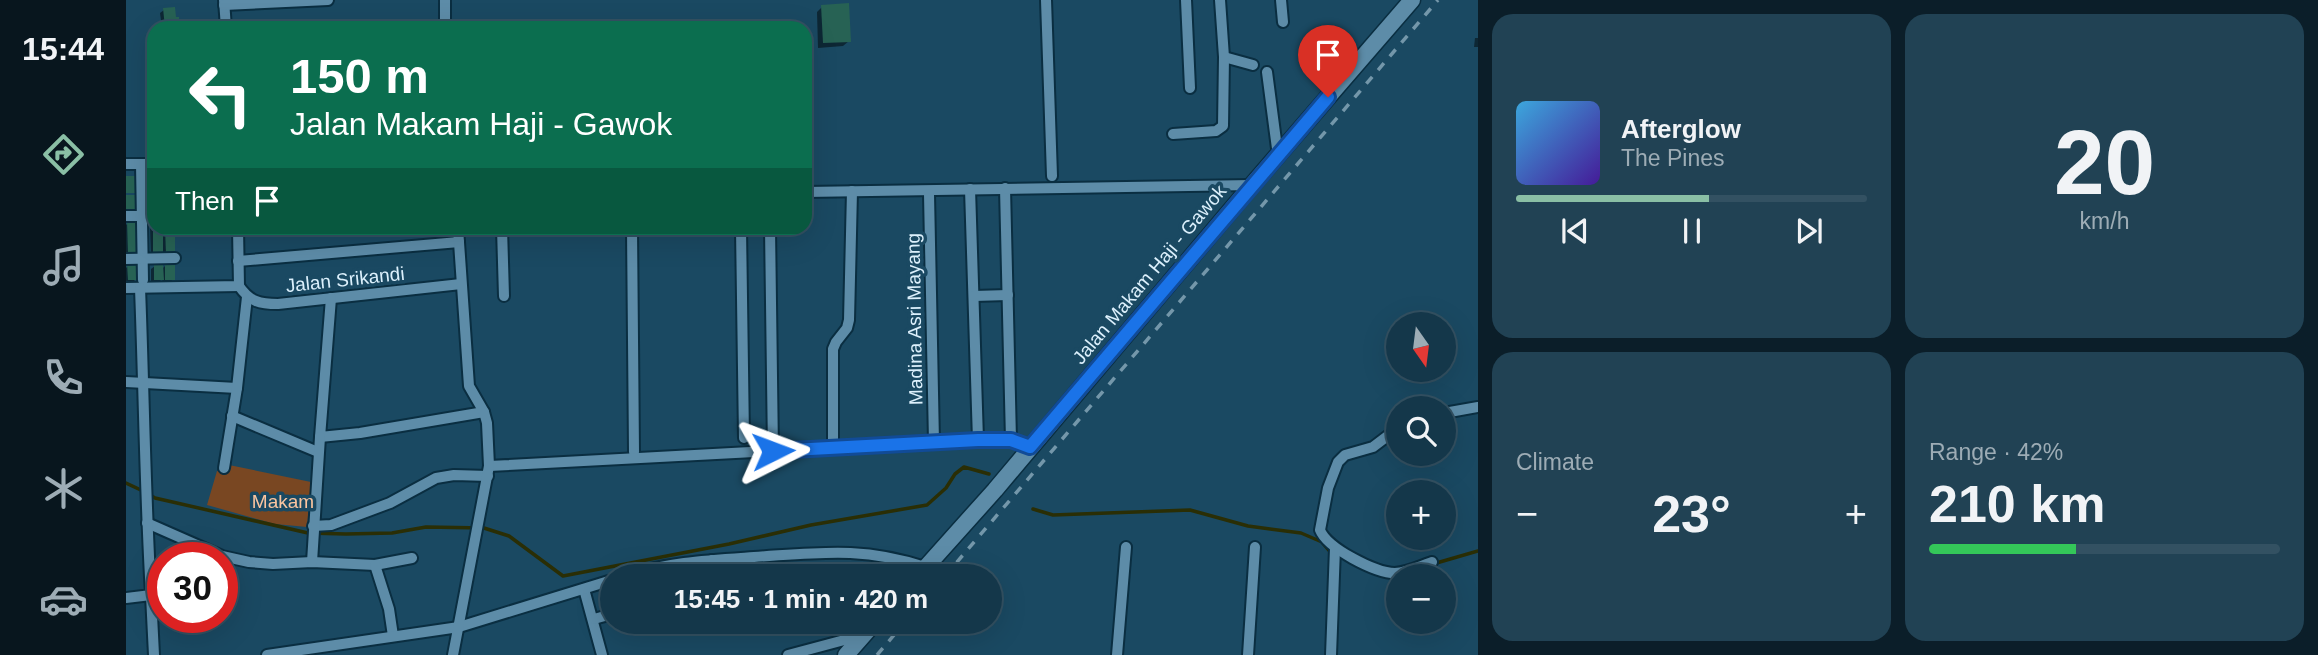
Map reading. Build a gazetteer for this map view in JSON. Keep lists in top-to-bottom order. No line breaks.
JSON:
{"streets":{"street":["Jalan Makam Haji - Gawok","Jalan Srikandi","Madina Asri Mayang"]},"parks":["Makam"],"north":"bottom","page":{"tabs":"15:44","tile":[["20","km/h"],"Climate",["Range · 42%","210 km"]],"turn":["150 m","Jalan Makam Haji - Gawok"],"song":["Afterglow","The Pines"],"then":"Then","map_buttons":["+","−"],"heat":["−","23°","+"],"limit":"30","trip":"15:45 · 1 min · 420 m"}}
